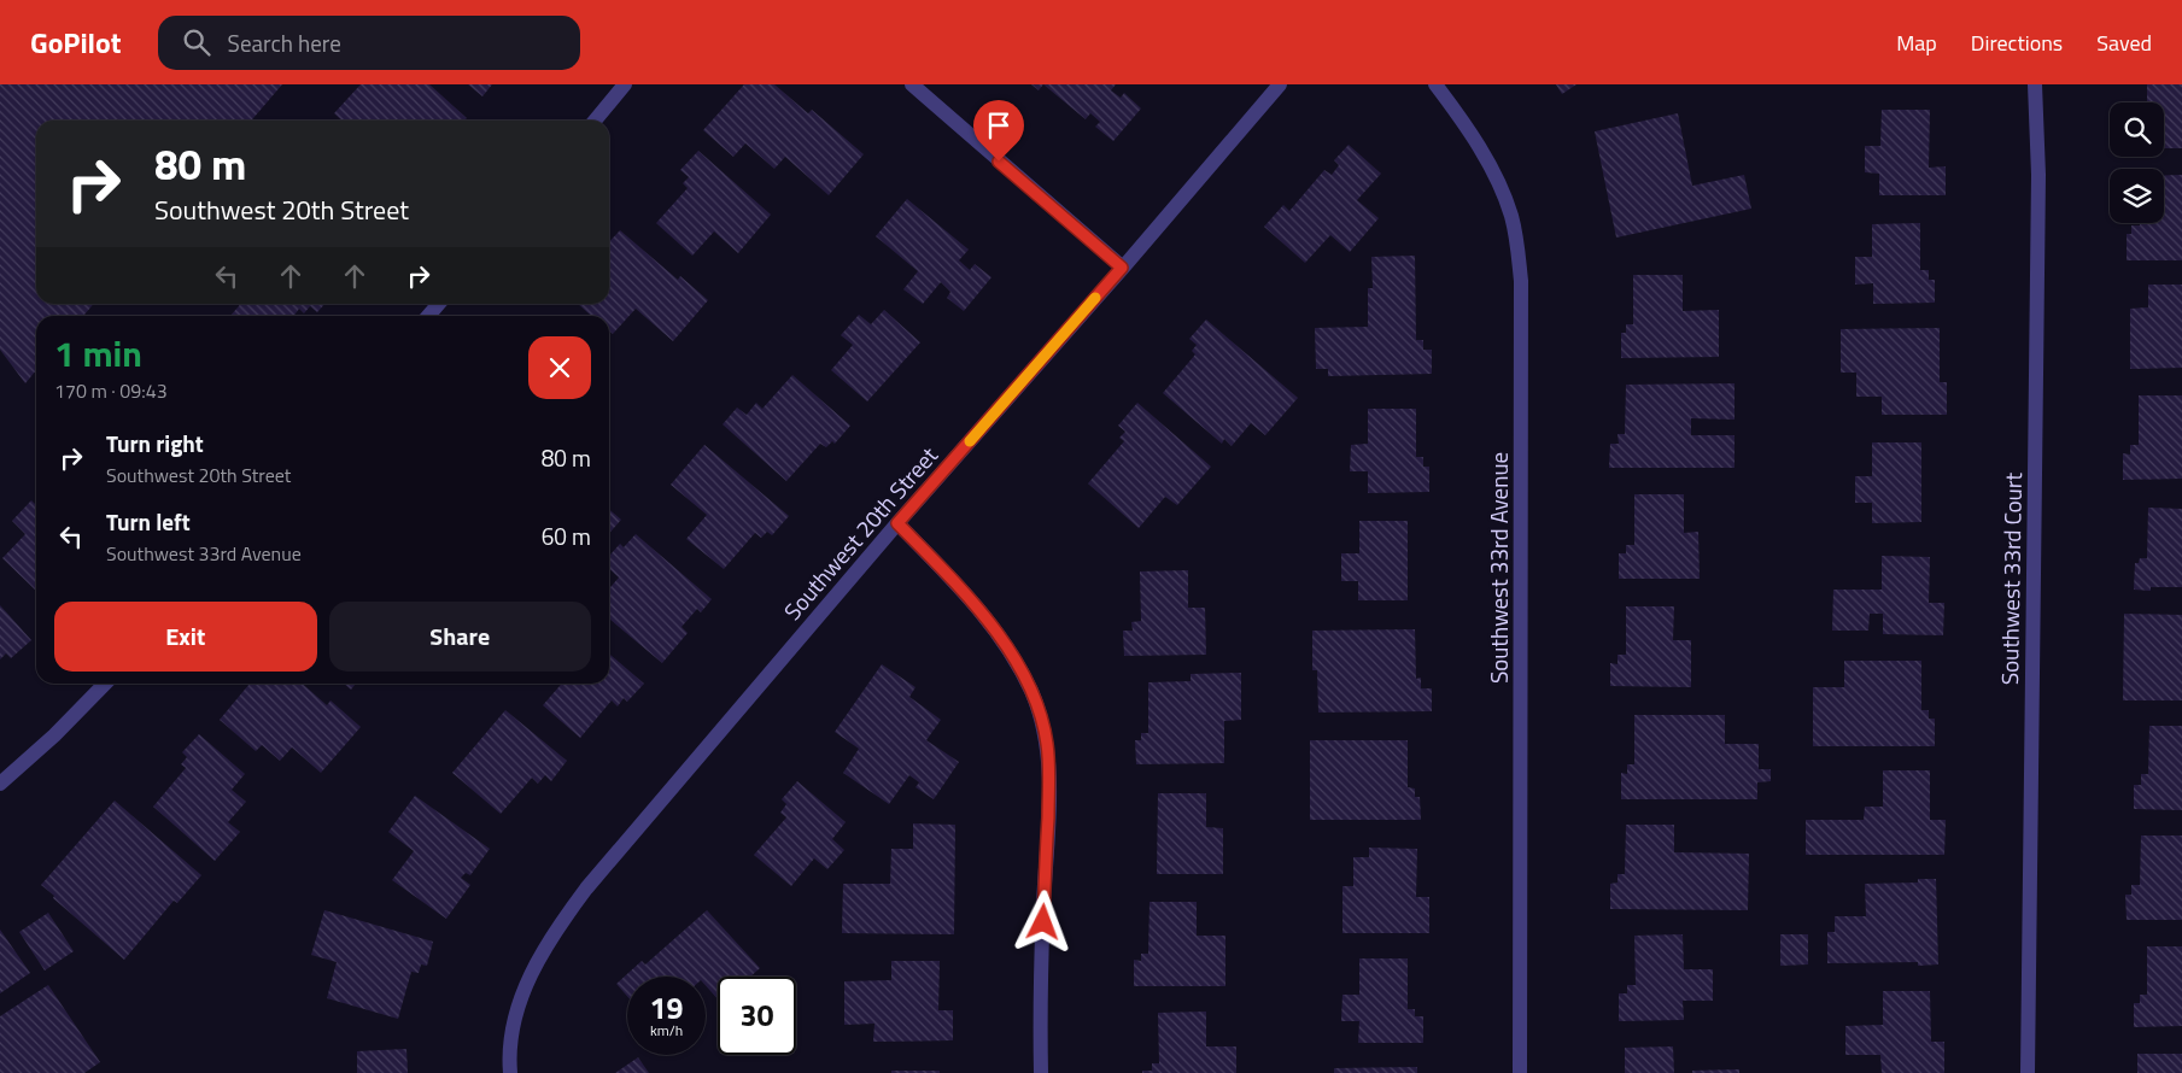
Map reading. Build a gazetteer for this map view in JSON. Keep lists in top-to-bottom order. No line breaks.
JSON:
{"streets":{"street":["Southwest 20th Street","Southwest 33rd Avenue","Southwest 33rd Court"]},"page":{"header":"GoPilot","search":"Search here","nav":["Map","Directions","Saved"],"turn":["80 m","Southwest 20th Street"],"heading":["1 min","170 m · 09:43"],"list":[{"name":"Turn right","note":"Southwest 20th Street","value":"80 m"},{"name":"Turn left","note":"Southwest 33rd Avenue","value":"60 m"}],"buttons":["Exit","Share"],"speed":"19 km/h","limit":"30"}}
